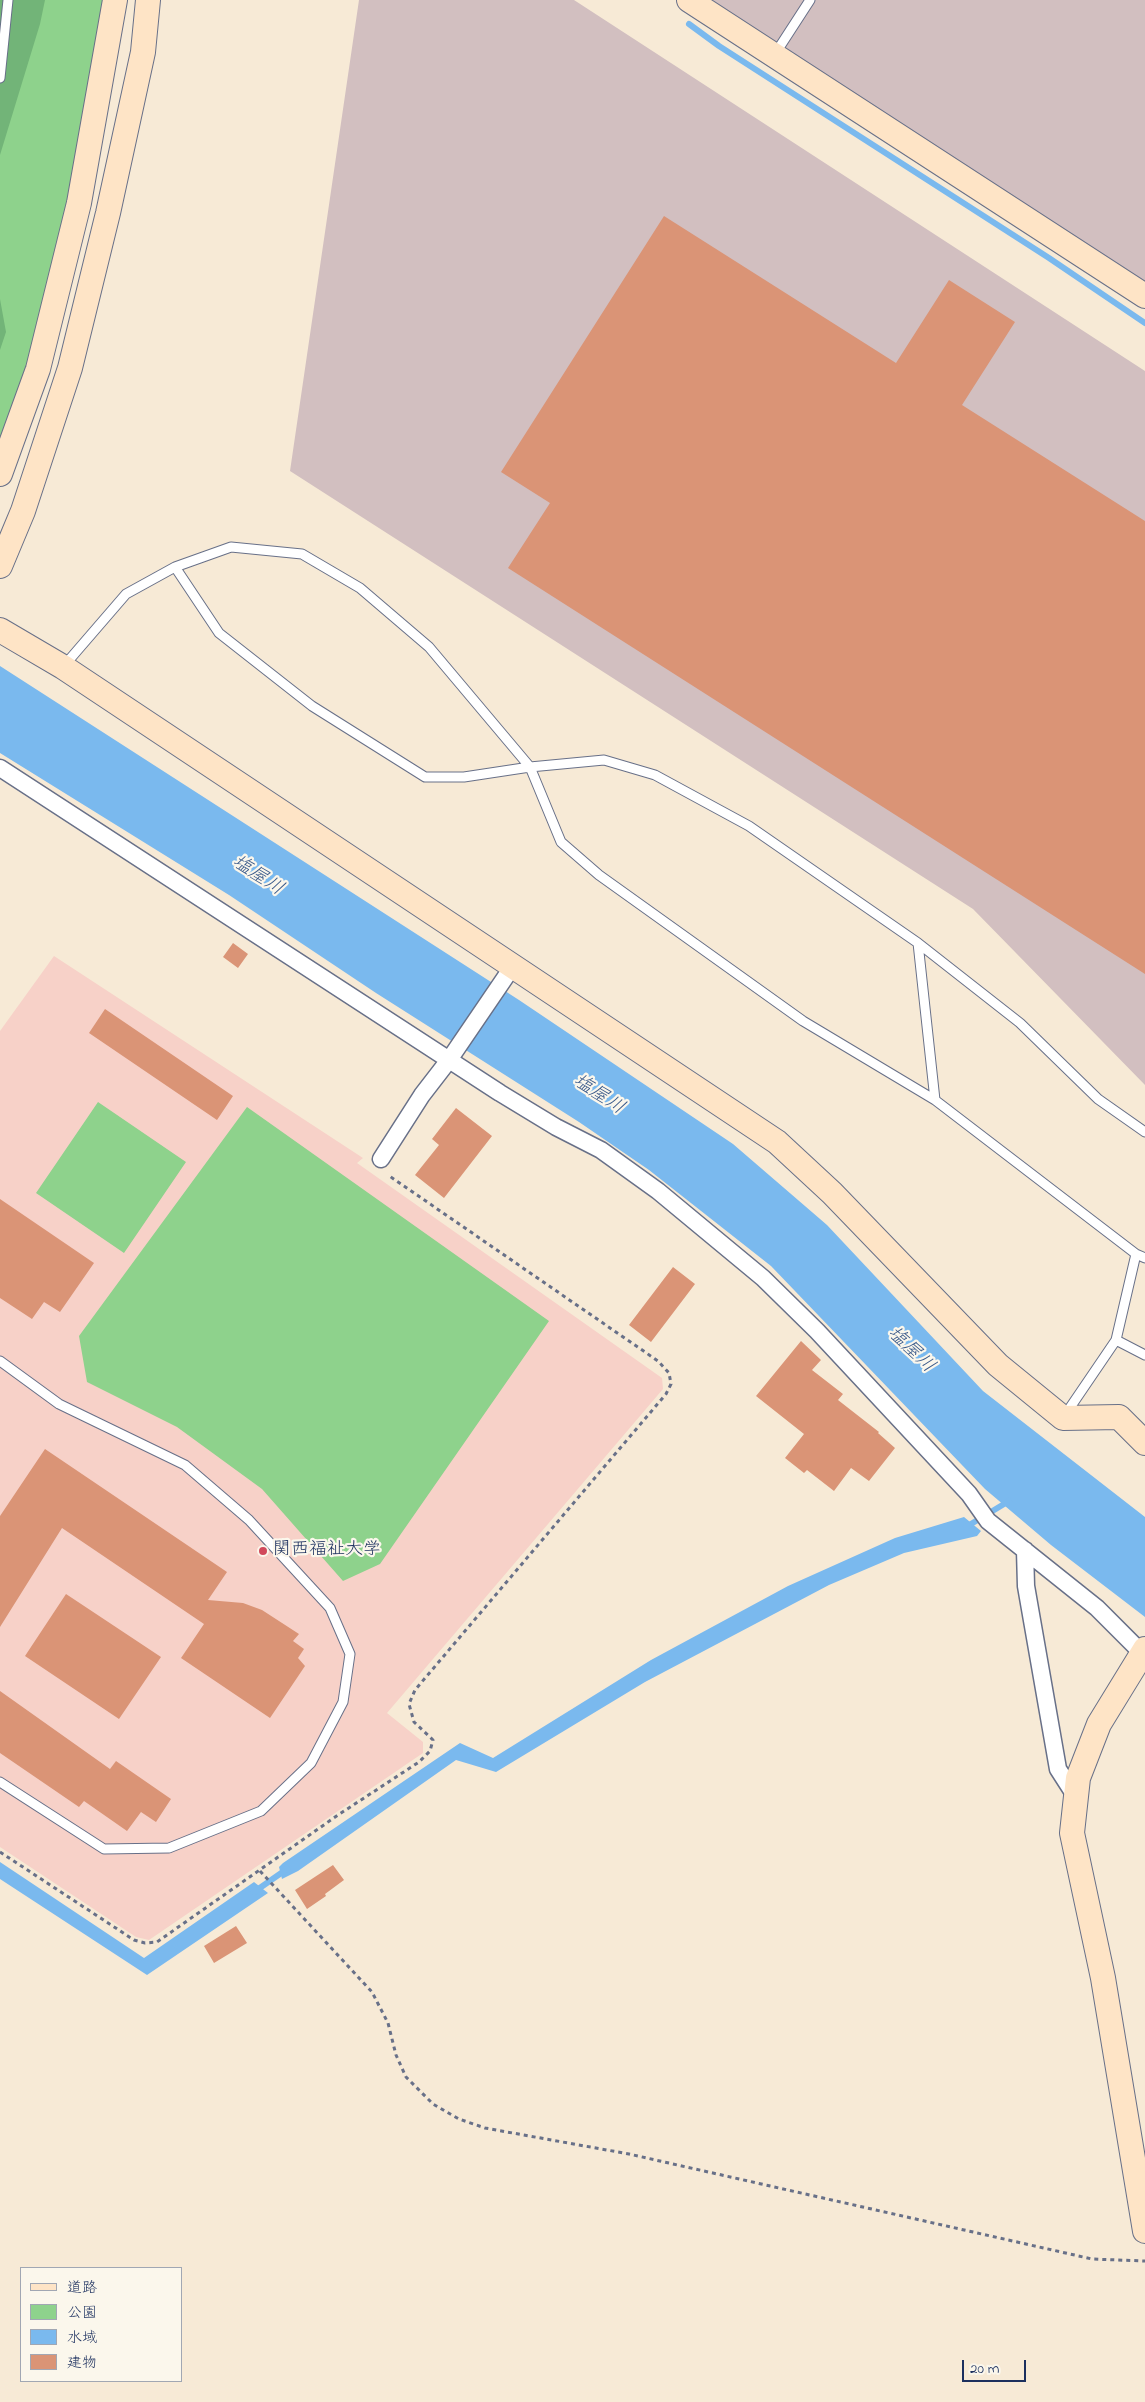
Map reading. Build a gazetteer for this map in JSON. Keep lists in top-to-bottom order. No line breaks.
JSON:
{"water":["塩屋川"],"places":["関西福祉大学"],"legend":["道路","公園","水域","建物"],"scale_bar":"20 m"}
